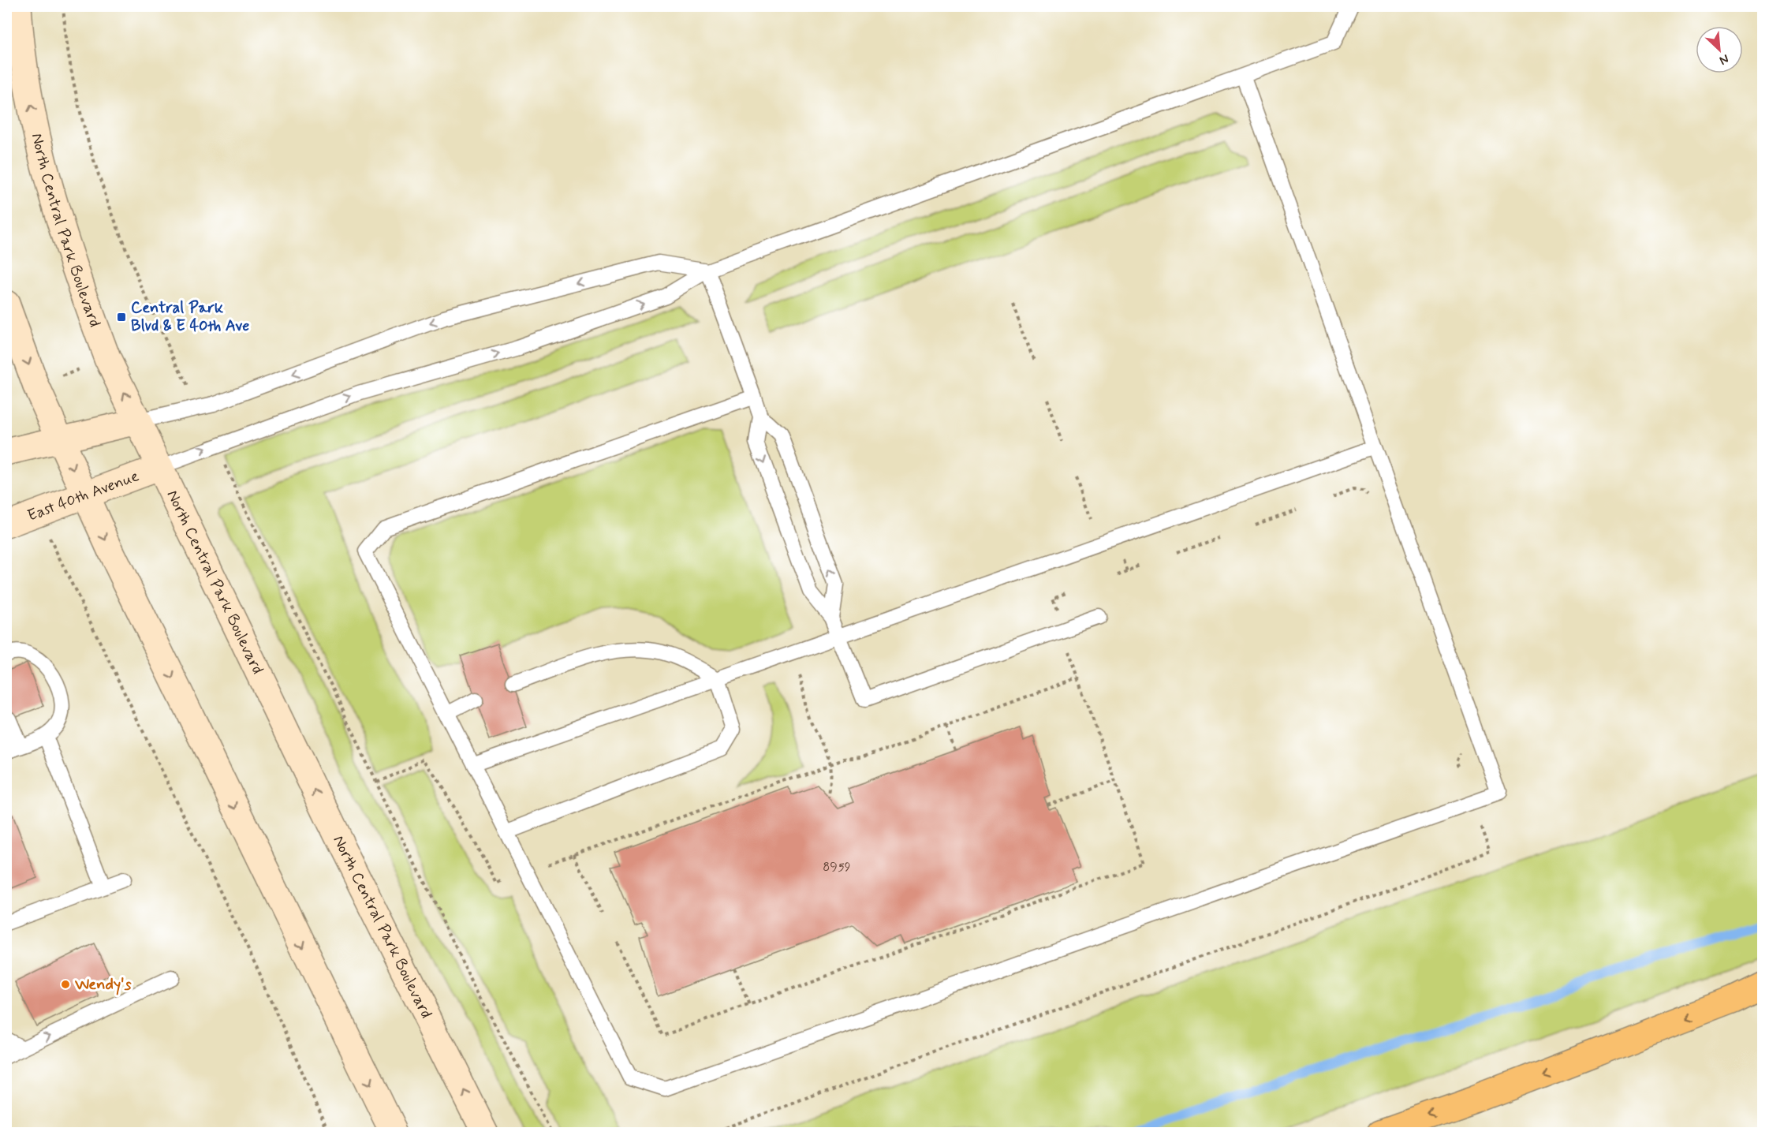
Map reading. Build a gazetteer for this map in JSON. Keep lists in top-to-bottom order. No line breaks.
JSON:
{"streets":{"main road":["North Central Park Boulevard","East 40th Avenue"]},"crossings":[["North Central Park Boulevard","East 40th Avenue"]],"places":{"transit":["Central Park Blvd & E 40th Ave"],"other":["Wendy's"]},"house_numbers":["8959"],"north":"bottom right"}
